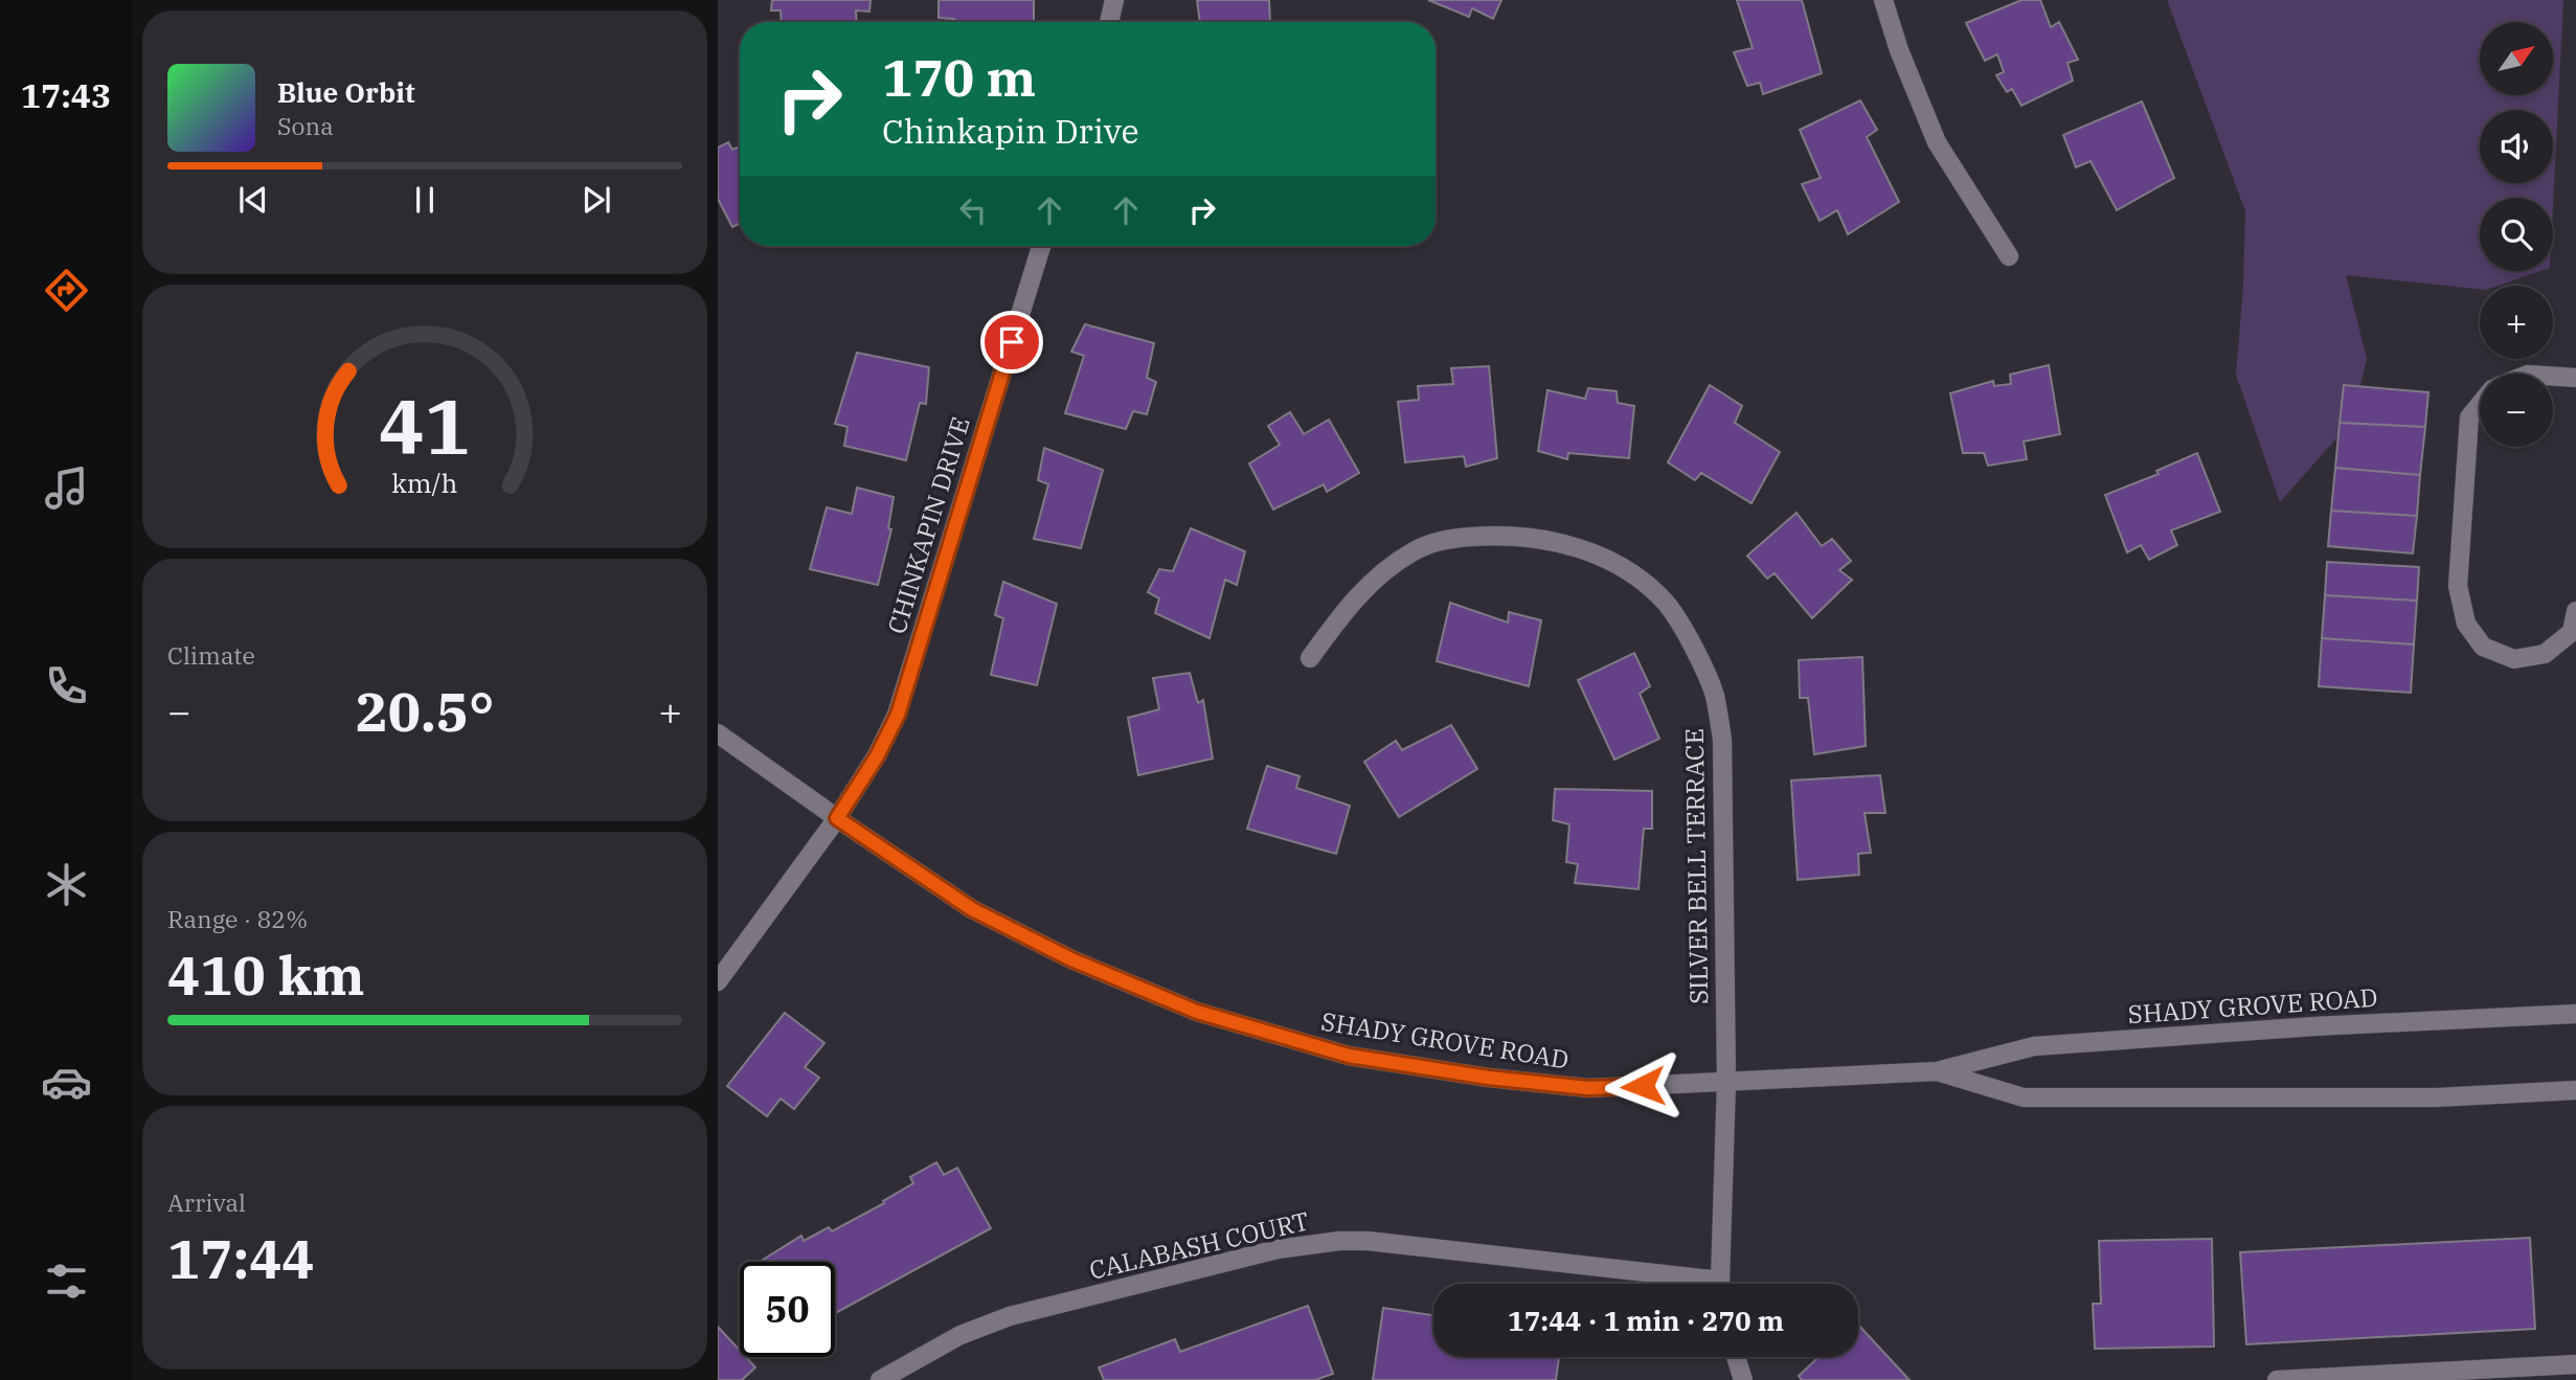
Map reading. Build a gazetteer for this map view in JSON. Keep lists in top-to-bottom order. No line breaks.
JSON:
{"streets":{"street":["CHINKAPIN DRIVE","SILVER BELL TERRACE","SHADY GROVE ROAD","CALABASH COURT"]},"crossings":[["CHINKAPIN DRIVE","SHADY GROVE ROAD"],["SILVER BELL TERRACE","SHADY GROVE ROAD"]],"north":"top right","page":{"tabs":"17:43","map_buttons":["+","−"],"turn":["170 m","Chinkapin Drive"],"song":["Blue Orbit","Sona"],"tile":["Climate",["Range · 82%","410 km"],["Arrival","17:44"]],"heat":["−","20.5°","+"],"limit":"50","trip":"17:44 · 1 min · 270 m","gauge":["41","km/h"]}}
